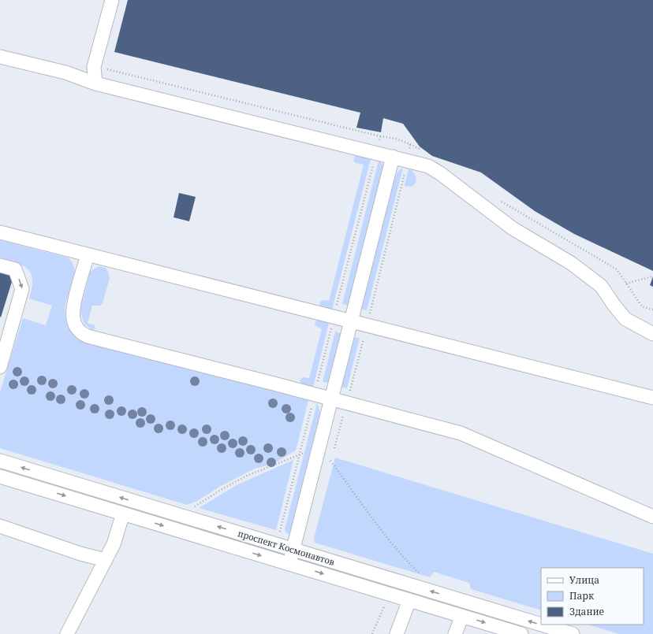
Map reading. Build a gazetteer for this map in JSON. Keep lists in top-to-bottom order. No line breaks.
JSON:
{"streets":{"street":["проспект Космонавтов"]},"legend":["Улица","Парк","Здание"]}
